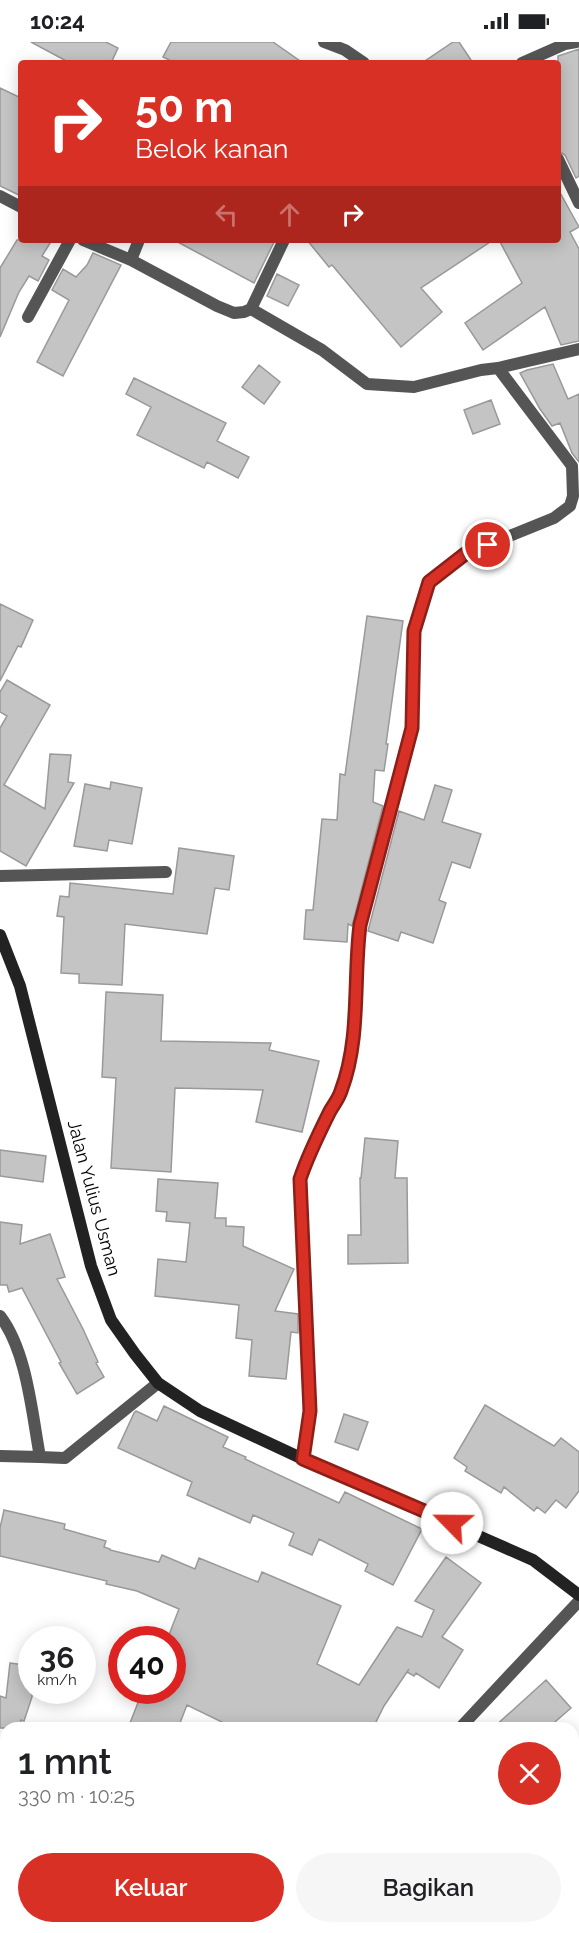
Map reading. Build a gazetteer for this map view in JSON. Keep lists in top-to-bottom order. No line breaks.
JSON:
{"streets":{"street":["Jalan Yulius Usman"]},"page":{"status":"10:24","turn":["50 m","Belok kanan"],"speed":"36 km/h","limit":"40","heading":["1 mnt","330 m · 10:25"],"buttons":["Keluar","Bagikan"]}}
